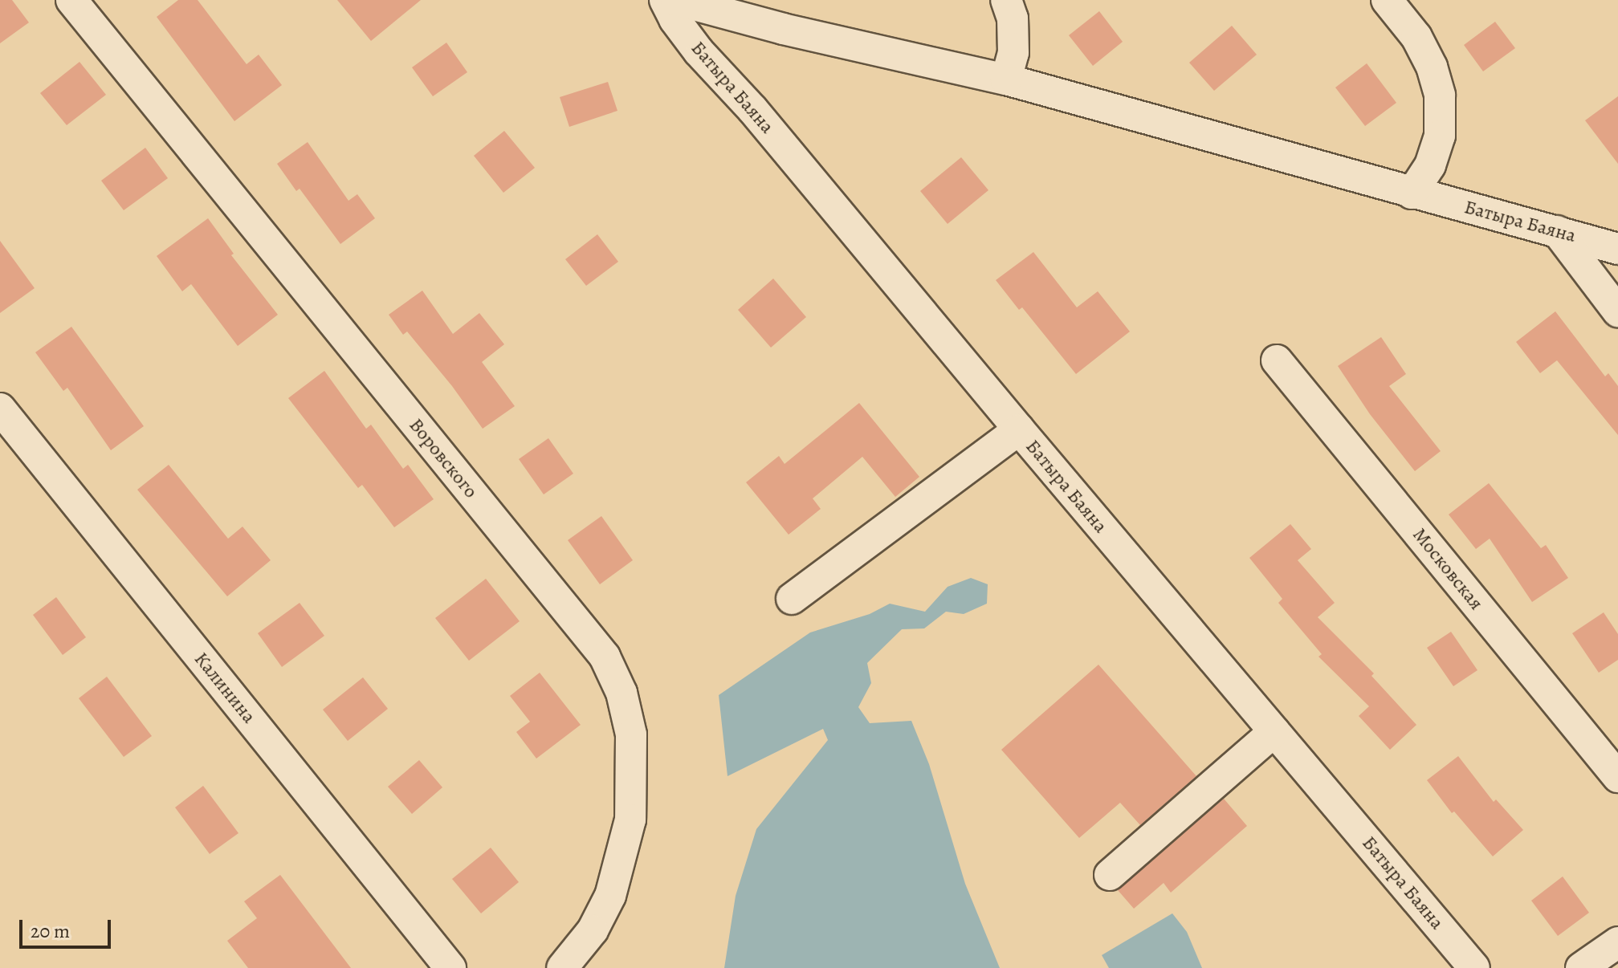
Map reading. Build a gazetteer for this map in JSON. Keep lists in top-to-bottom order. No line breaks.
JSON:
{"streets":{"street":["Батыра Баяна","Воровского","Московская","Калинина"]},"scale_bar":"20 m"}
